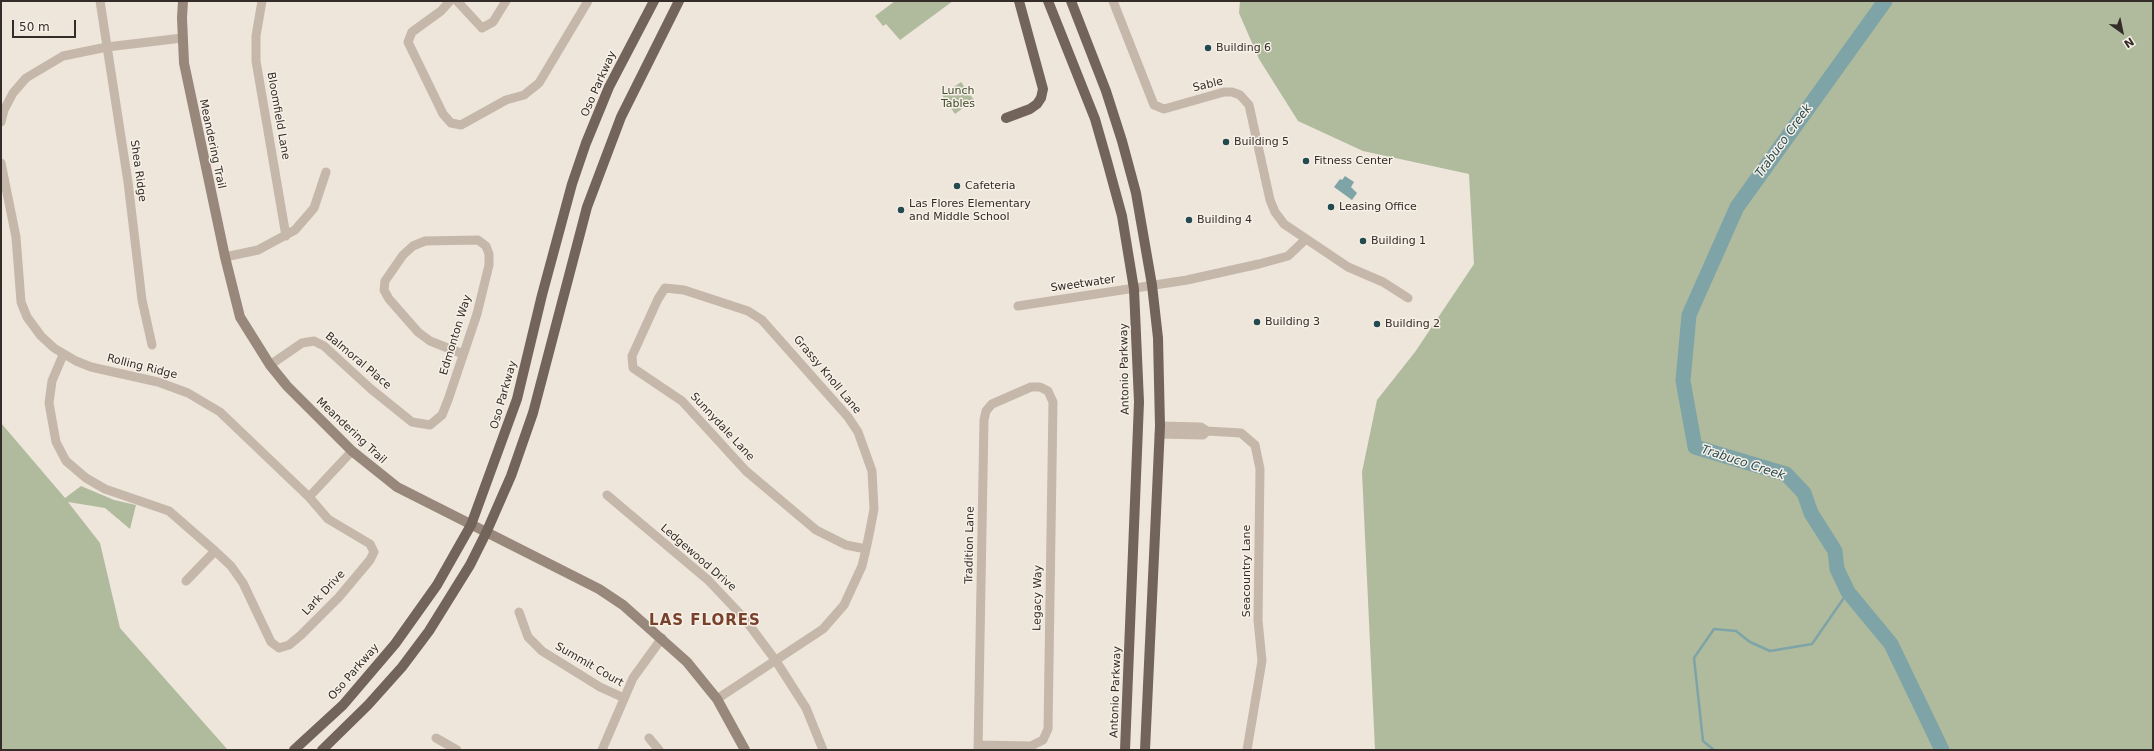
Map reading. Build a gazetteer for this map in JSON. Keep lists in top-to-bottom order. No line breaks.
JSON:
{"streets":{"main road":["Oso Parkway","Antonio Parkway"],"street":["Sable","Bloomfield Lane","Meandering Trail","Shea Ridge","Sweetwater","Edmonton Way","Balmoral Place","Rolling Ridge","Grassy Knoll Lane","Sunnydale Lane","Tradition Lane","Ledgewood Drive","Seacountry Lane","Lark Drive","Legacy Way","Summit Court"]},"crossings":[["Oso Parkway","Meandering Trail"],["Meandering Trail","Balmoral Place"],["Meandering Trail","Grassy Knoll Lane"],["Sweetwater","Antonio Parkway"],["Edmonton Way","Balmoral Place"],["Rolling Ridge","Lark Drive"],["Grassy Knoll Lane","Sunnydale Lane"],["Grassy Knoll Lane","Ledgewood Drive"],["Tradition Lane","Legacy Way"]],"districts":["LAS FLORES"],"water":["Trabuco Creek"],"parks":["Lunch Tables"],"places":["Building 6","Building 5","Fitness Center","Cafeteria","Leasing Office","Las Flores Elementary and Middle School","Building 4","Building 1","Building 3","Building 2"],"scale_bar":"50 m","north":"bottom right"}
